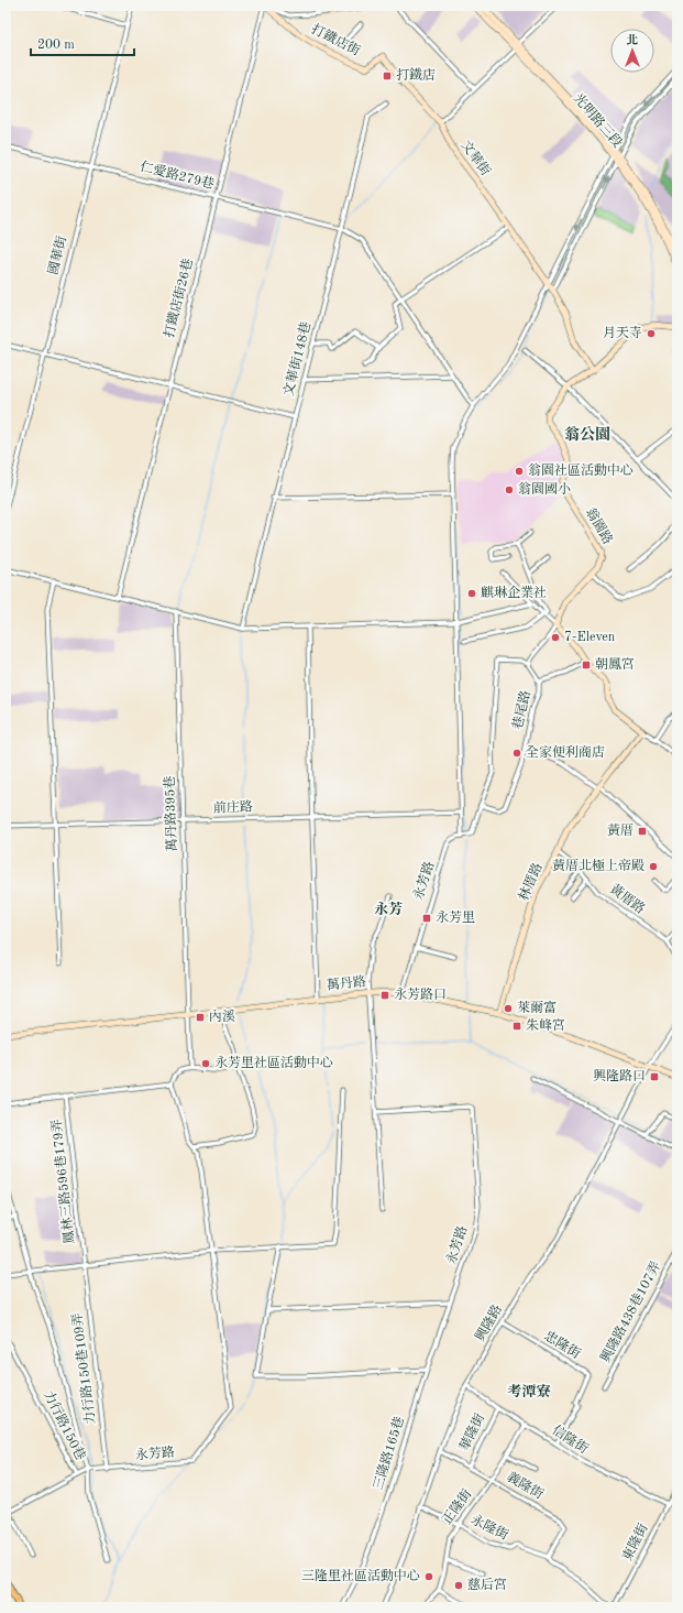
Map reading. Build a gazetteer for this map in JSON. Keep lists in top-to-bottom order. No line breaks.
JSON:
{"streets":{"street":["打鐵店街","光明路三段","文華街","仁愛路279巷","國華街","打鐵店街26巷","文華街148巷","翁園路","巷尾路","前庄路","萬丹路395巷","永芳路","林厝路","黃厝路","萬丹路","鳳林三路596巷179弄","興隆路438巷107弄","興隆路","忠隆街","力行路150巷109弄","力行路150巷","華隆街","信隆街","三隆路165巷","義隆街","正隆街","永隆街","東隆街"]},"crossings":[["打鐵店街","文華街"],["打鐵店街","打鐵店街26巷"],["仁愛路279巷","國華街"],["仁愛路279巷","打鐵店街26巷"],["仁愛路279巷","文華街148巷"],["前庄路","萬丹路395巷"],["萬丹路395巷","萬丹路"],["永芳路","萬丹路"],["永芳路","力行路150巷109弄"],["永芳路","力行路150巷"],["永芳路","三隆路165巷"],["林厝路","黃厝路"],["林厝路","萬丹路"],["萬丹路","興隆路"],["鳳林三路596巷179弄","力行路150巷109弄"],["興隆路","忠隆街"],["興隆路","信隆街"],["興隆路","義隆街"],["興隆路","永隆街"],["忠隆街","信隆街"],["力行路150巷109弄","力行路150巷"],["華隆街","信隆街"],["華隆街","義隆街"],["信隆街","正隆街"],["信隆街","東隆街"],["義隆街","正隆街"],["義隆街","永隆街"],["正隆街","永隆街"]],"districts":["翁公園","永芳","考潭寮"],"places":{"transit":["打鐵店","朝鳳宮","黃厝","永芳里","永芳路口","內溪","朱峰宮","興隆路口"],"other":["月天寺","翁園社區活動中心","翁園國小","麒琳企業社","7-Eleven","全家便利商店","黃厝北極上帝殿","萊爾富","永芳里社區活動中心","三隆里社區活動中心","慈后宮"]},"scale_bar":"200 m","north":"top"}
